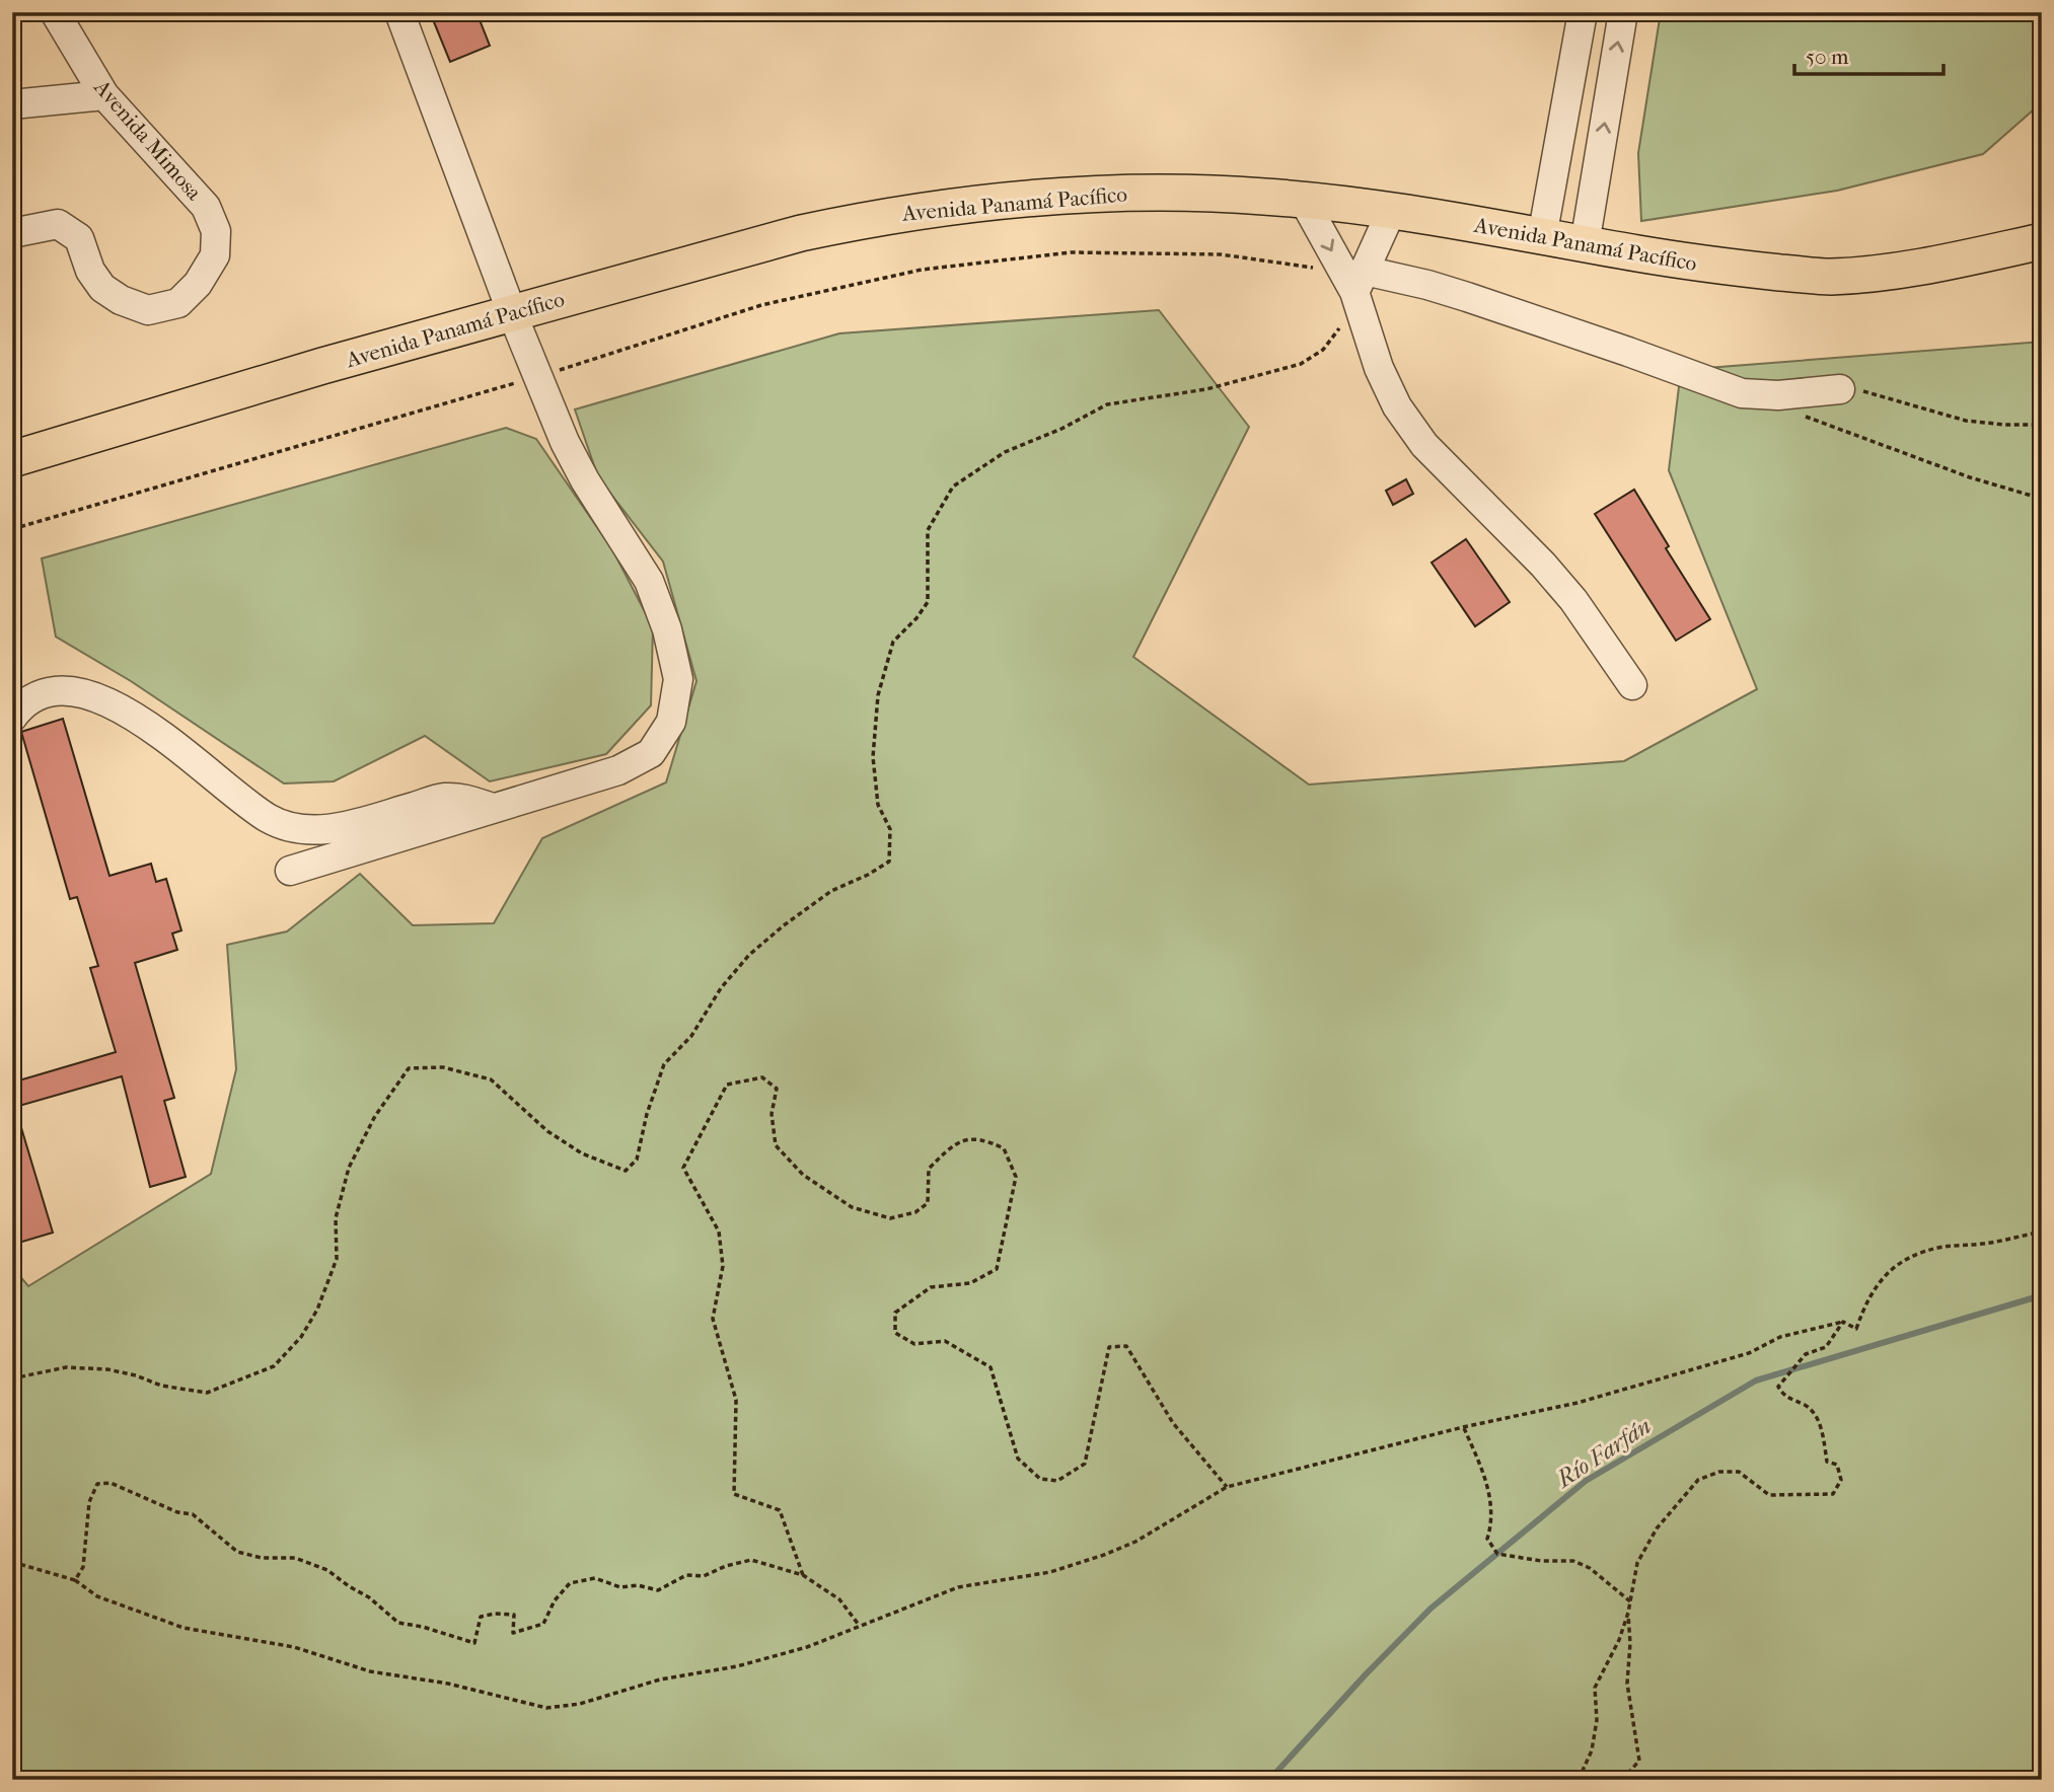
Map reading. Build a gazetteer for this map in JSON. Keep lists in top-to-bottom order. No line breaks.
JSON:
{"streets":{"main road":["Avenida Panamá Pacífico"],"street":["Avenida Mimosa"]},"water":["Río Farfán"],"scale_bar":"50 m"}
